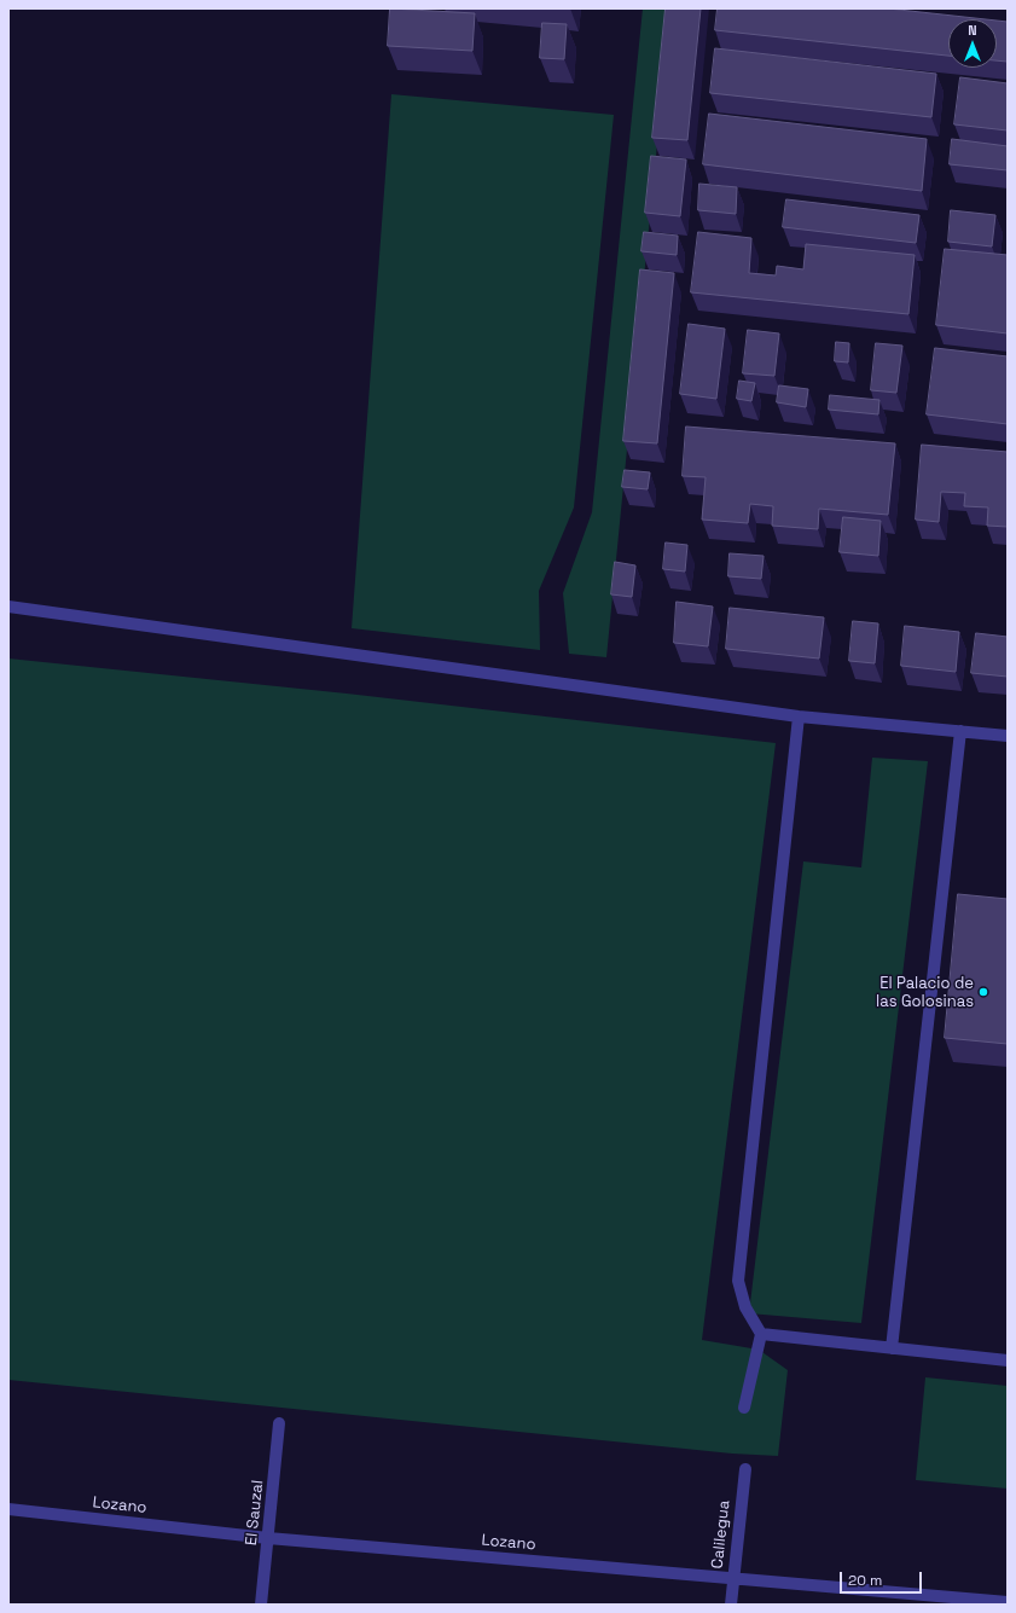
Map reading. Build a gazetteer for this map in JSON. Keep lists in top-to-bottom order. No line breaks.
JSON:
{"streets":{"street":["Lozano","El Sauzal","Calilegua"]},"crossings":[["Lozano","El Sauzal"],["Lozano","Calilegua"]],"places":["El Palacio de las Golosinas"],"scale_bar":"20 m","north":"top"}
